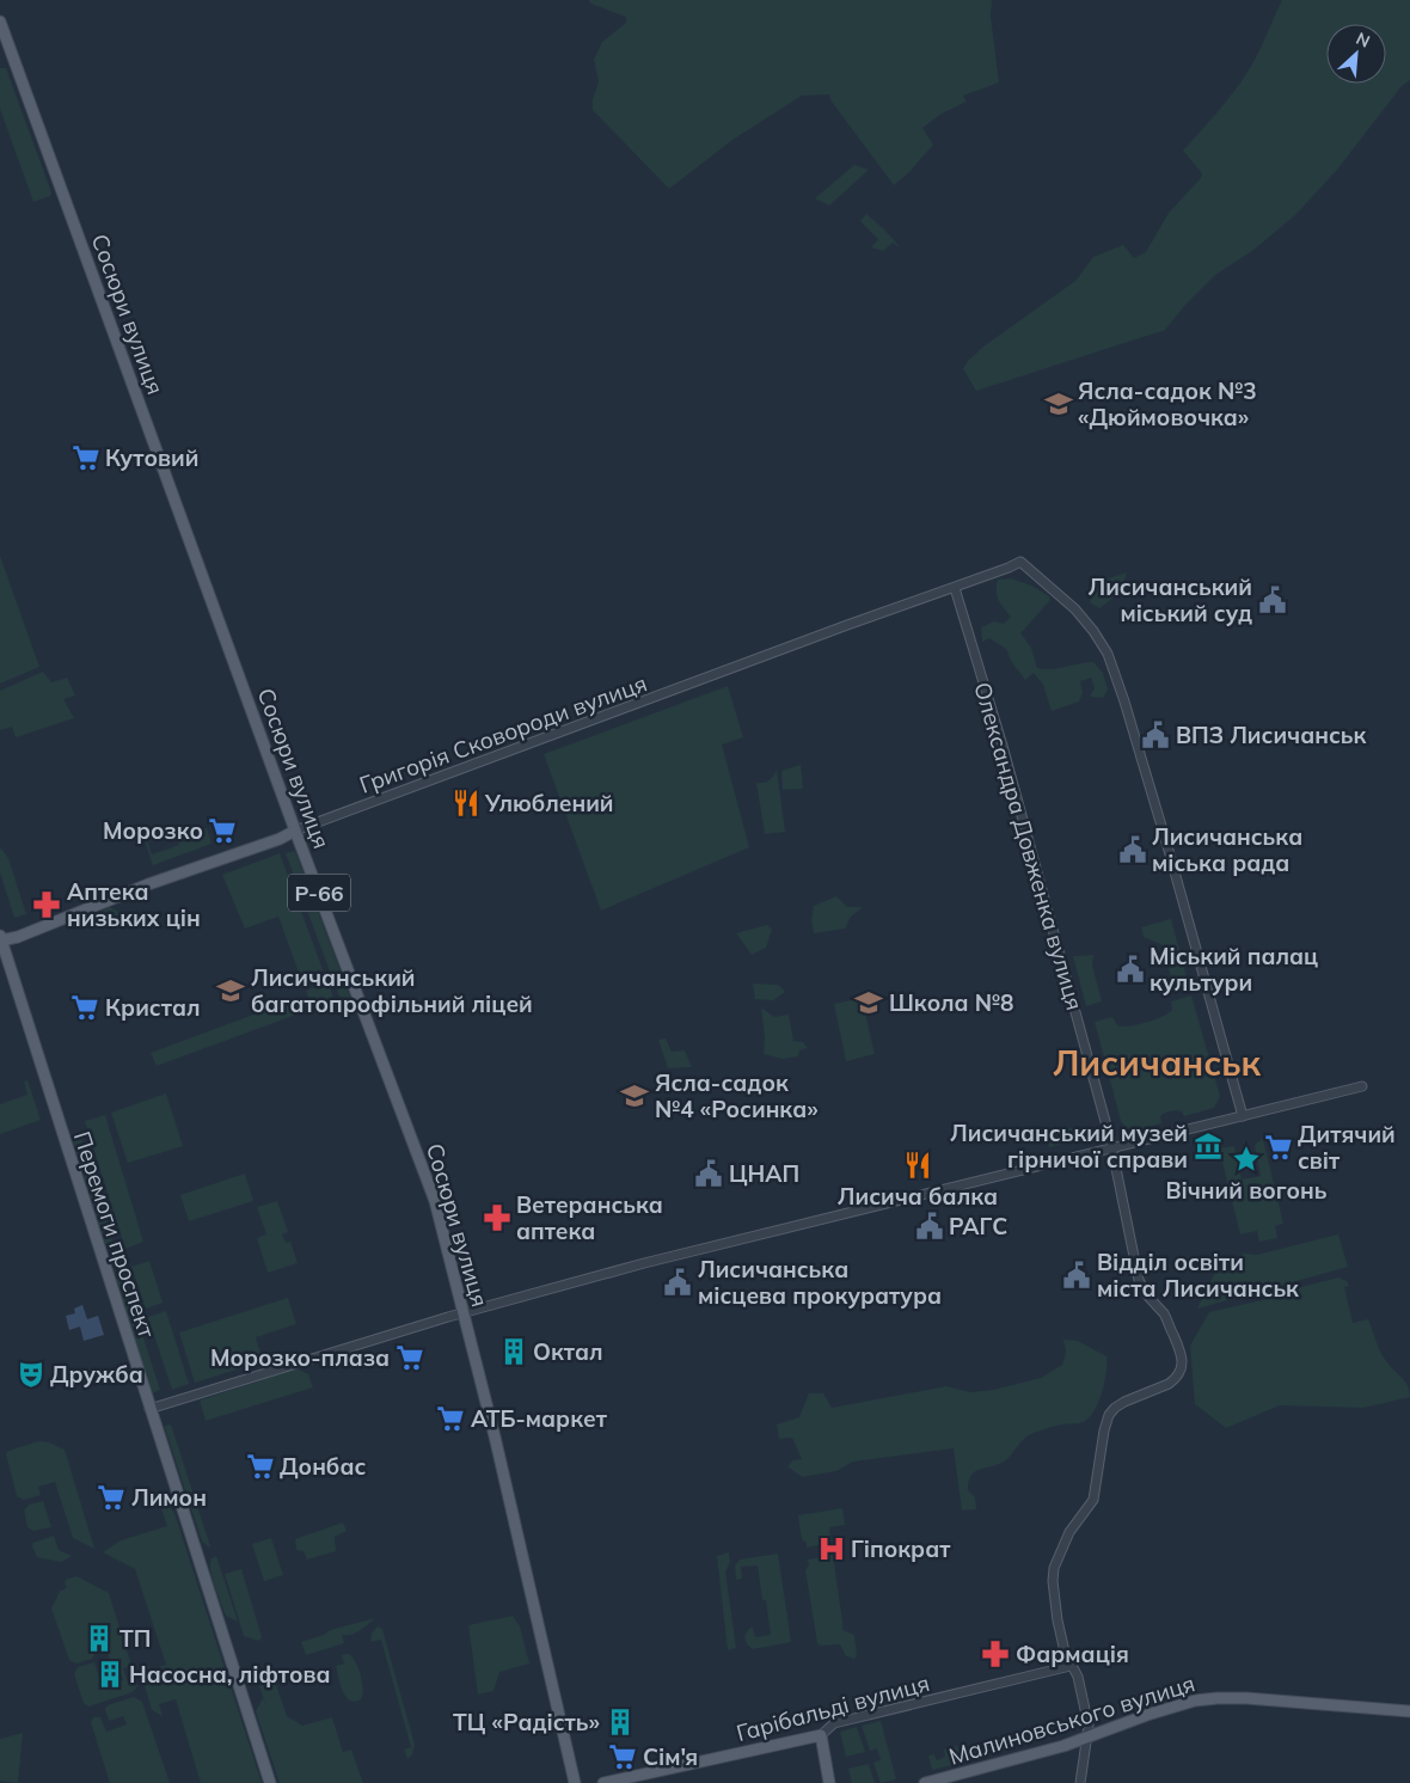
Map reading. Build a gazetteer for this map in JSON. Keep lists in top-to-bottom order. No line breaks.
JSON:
{"streets":{"main road":["Сосюри вулиця","Григорія Сковороди вулиця","Р-66","Перемоги проспект","Гарібальді вулиця","Малиновського вулиця"],"street":["Олександра Довженка вулиця"]},"crossings":[["Сосюри вулиця","Григорія Сковороди вулиця"],["Григорія Сковороди вулиця","Олександра Довженка вулиця"],["Григорія Сковороди вулиця","Перемоги проспект"],["Олександра Довженка вулиця","Гарібальді вулиця"]],"districts":["Лисичанськ"],"places":{"school or university":["Ясла-садок №3 «Дюймовочка»","Лисичанський багатопрофільний ліцей","Школа №8","Ясла-садок №4 «Росинка»"],"supermarket":["Кутовий","Морозко","Кристал","Дитячий світ","Морозко-плаза","АТБ-маркет","Донбас","Лимон","Сім'я"],"public building":["Лисичанський міський суд","ВПЗ Лисичанськ","Лисичанська міська рада","Міський палац культури","ЦНАП","РАГС","Відділ освіти міста Лисичанськ","Лисичанська місцева прокуратура"],"restaurant":["Улюблений","Лисича балка"],"pharmacy":["Аптека низьких цін","Ветеранська аптека","Фармація"],"museum":["Лисичанський музей гірничої справи"],"place":["Вічний вогонь"],"building":["Октал","ТП","Насосна, ліфтова","ТЦ «Радість»"],"theatre":["Дружба"],"hospital":["Гіпократ"]},"north":"top right"}
